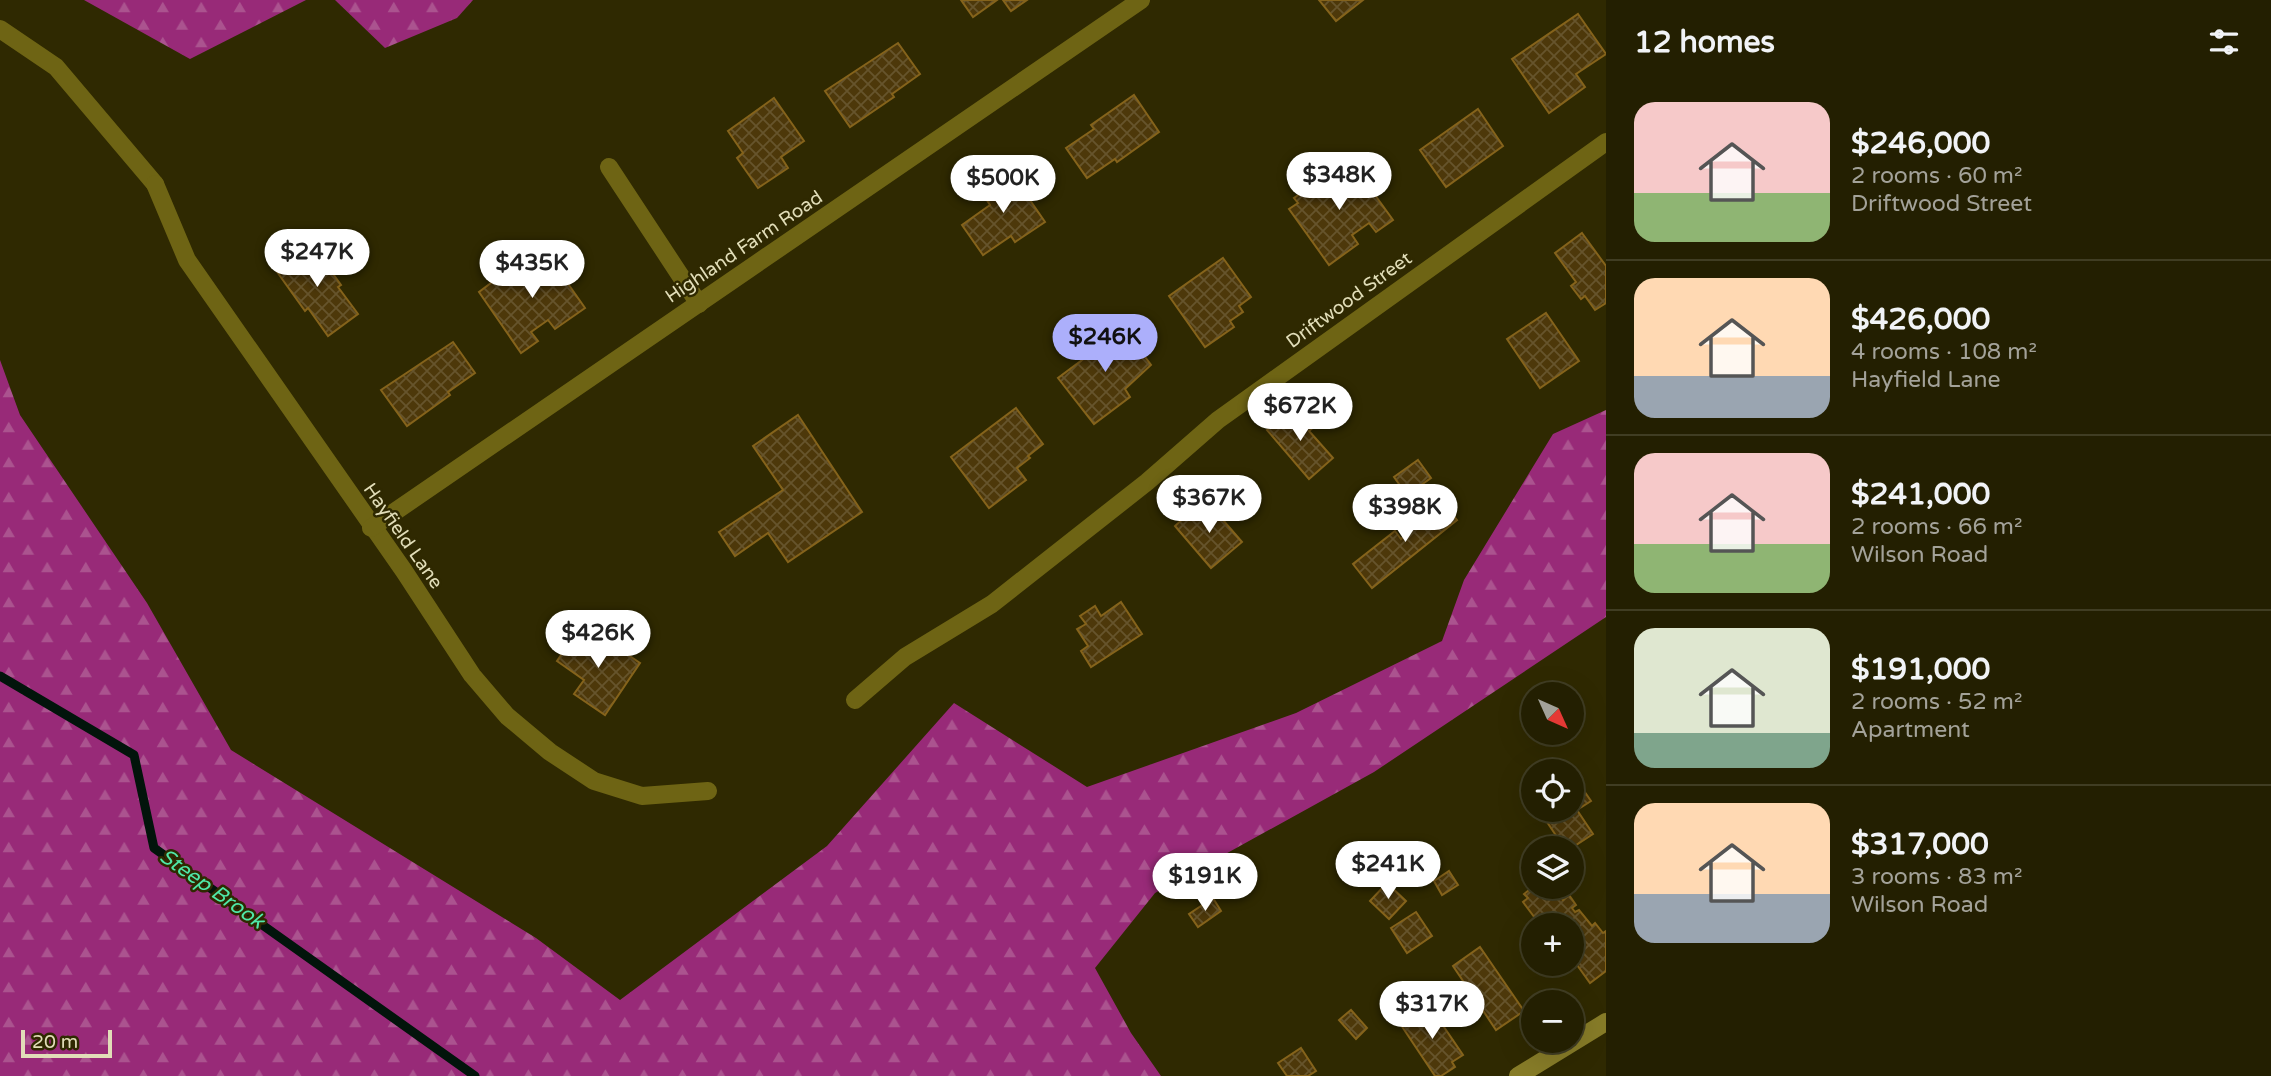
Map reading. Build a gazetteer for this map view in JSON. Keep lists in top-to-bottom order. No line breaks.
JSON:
{"streets":{"street":["Highland Farm Road","Driftwood Street","Hayfield Lane"]},"crossings":[["Highland Farm Road","Hayfield Lane"]],"water":["Steep Brook"],"scale_bar":"20 m","north":"bottom right","page":{"heading":"12 homes","list":[{"name":"$246,000","note":"2 rooms · 60 m² · Driftwood Street"},{"name":"$426,000","note":"4 rooms · 108 m² · Hayfield Lane"},{"name":"$241,000","note":"2 rooms · 66 m² · Wilson Road"},{"name":"$191,000","note":"2 rooms · 52 m² · Apartment"},{"name":"$317,000","note":"3 rooms · 83 m² · Wilson Road"}],"price":["$348K","$500K","$247K","$435K","$246K","$672K","$367K","$398K","$426K","$241K","$191K","$317K"],"map_buttons":["+","−"],"scale":"20 m"}}
